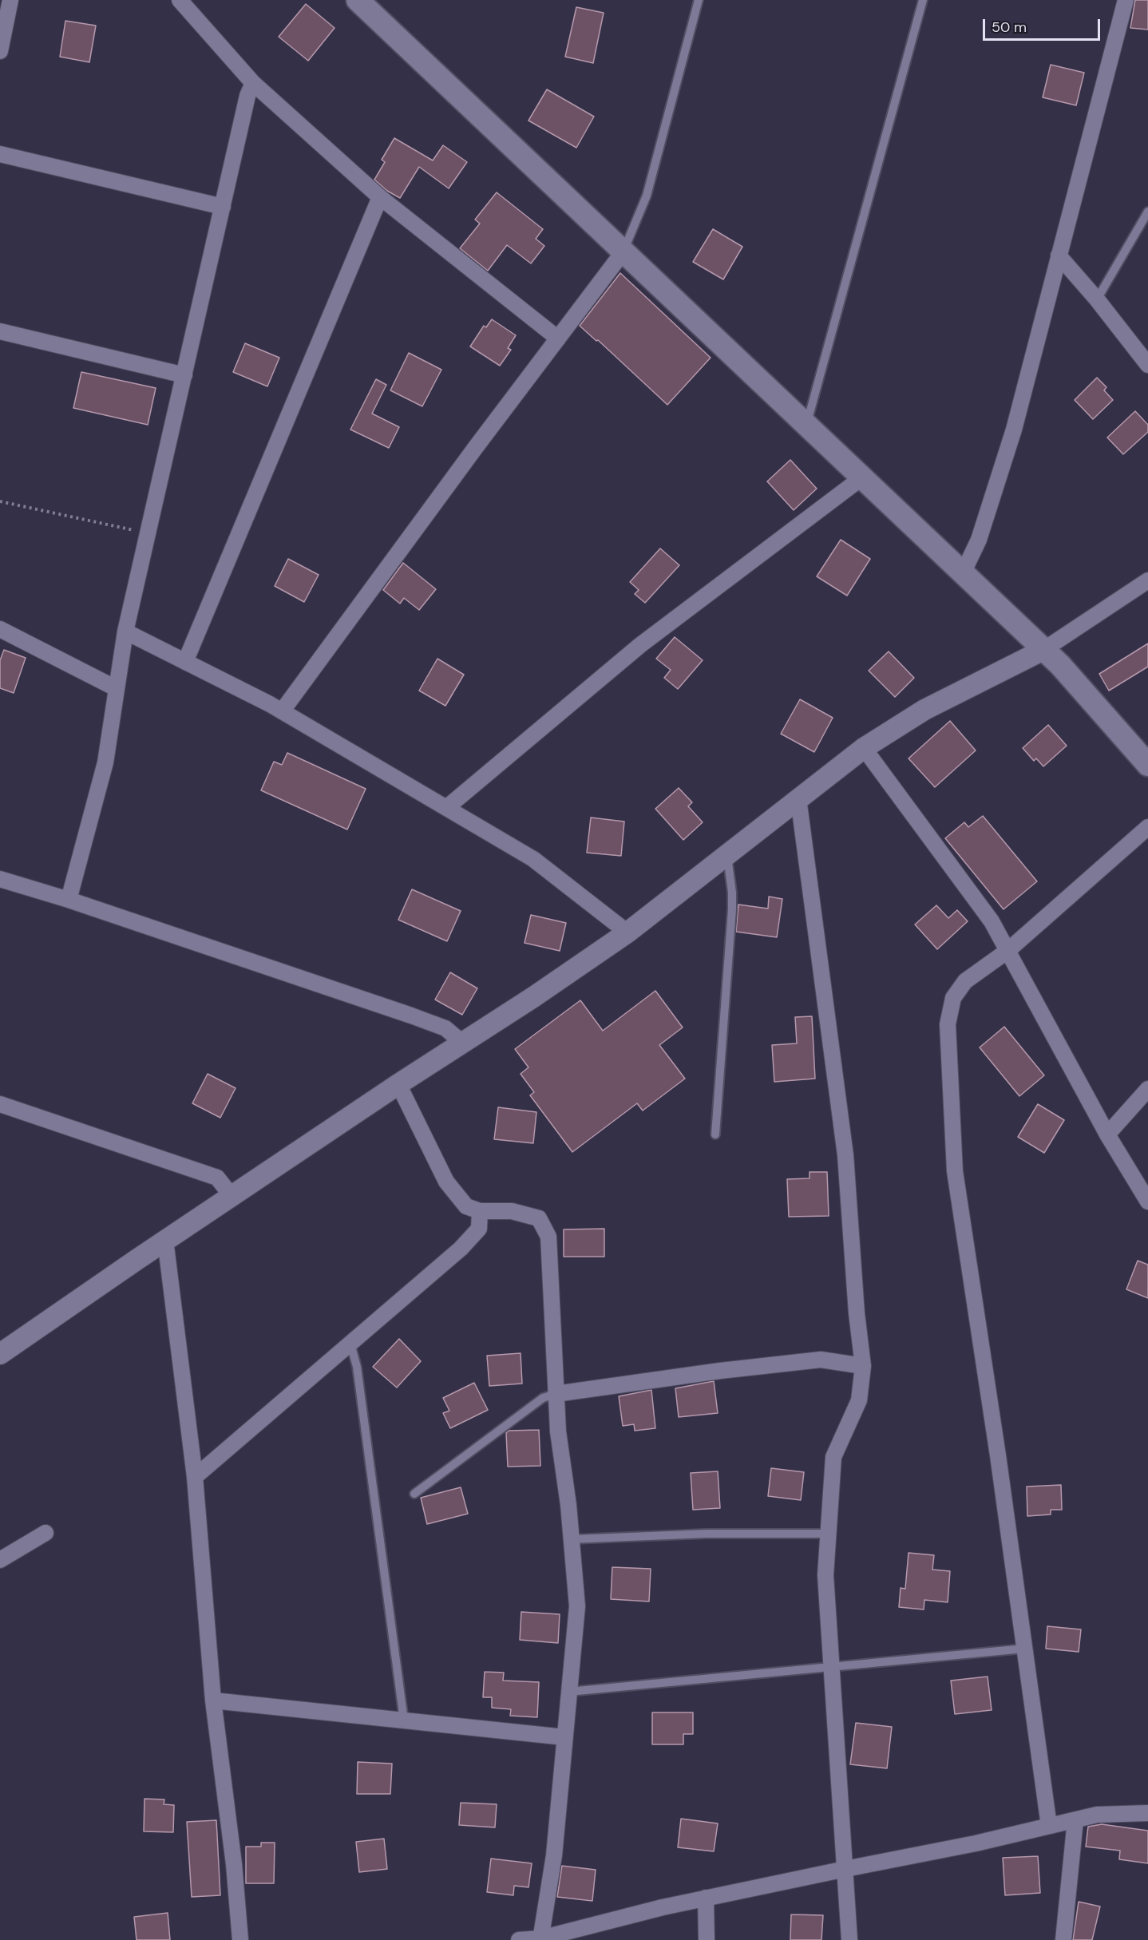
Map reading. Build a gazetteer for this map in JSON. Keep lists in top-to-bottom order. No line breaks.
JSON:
{"scale_bar":"50 m"}
